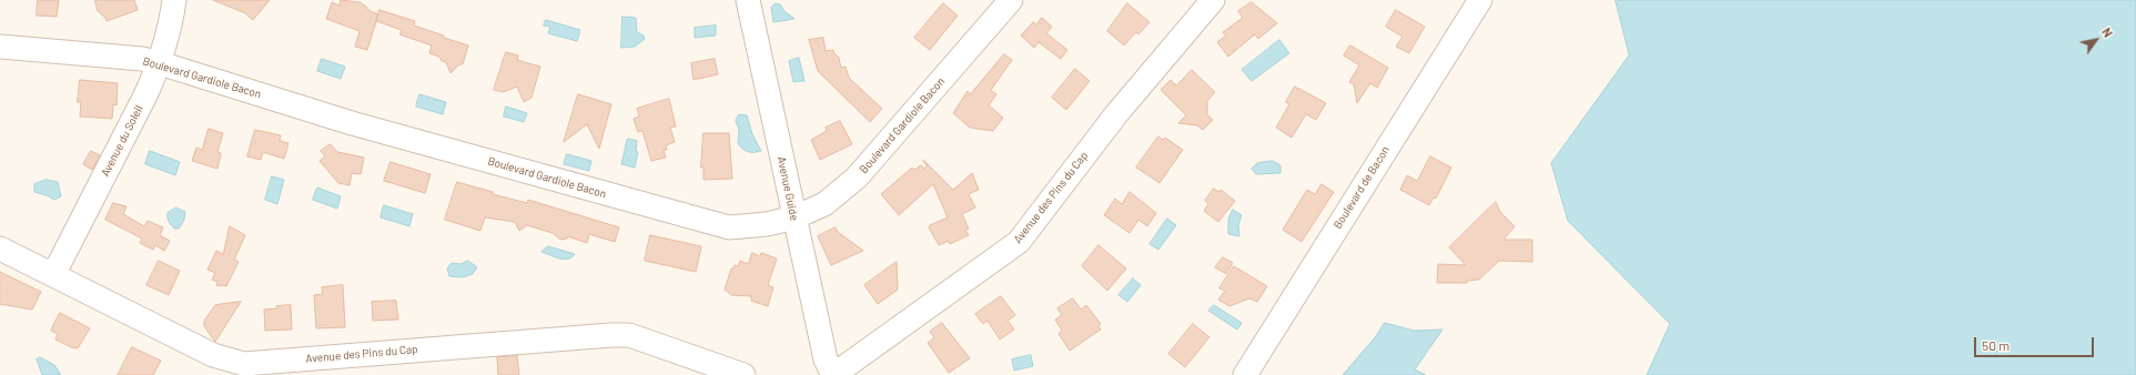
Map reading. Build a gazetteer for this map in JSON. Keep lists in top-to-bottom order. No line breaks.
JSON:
{"streets":{"street":["Boulevard Gardiole Bacon","Avenue du Soleil","Boulevard de Bacon","Avenue Guide","Avenue des Pins du Cap"]},"crossings":[["Boulevard Gardiole Bacon","Avenue du Soleil"],["Boulevard Gardiole Bacon","Avenue Guide"],["Avenue du Soleil","Avenue des Pins du Cap"],["Avenue Guide","Avenue des Pins du Cap"]],"scale_bar":"50 m","north":"top right"}
